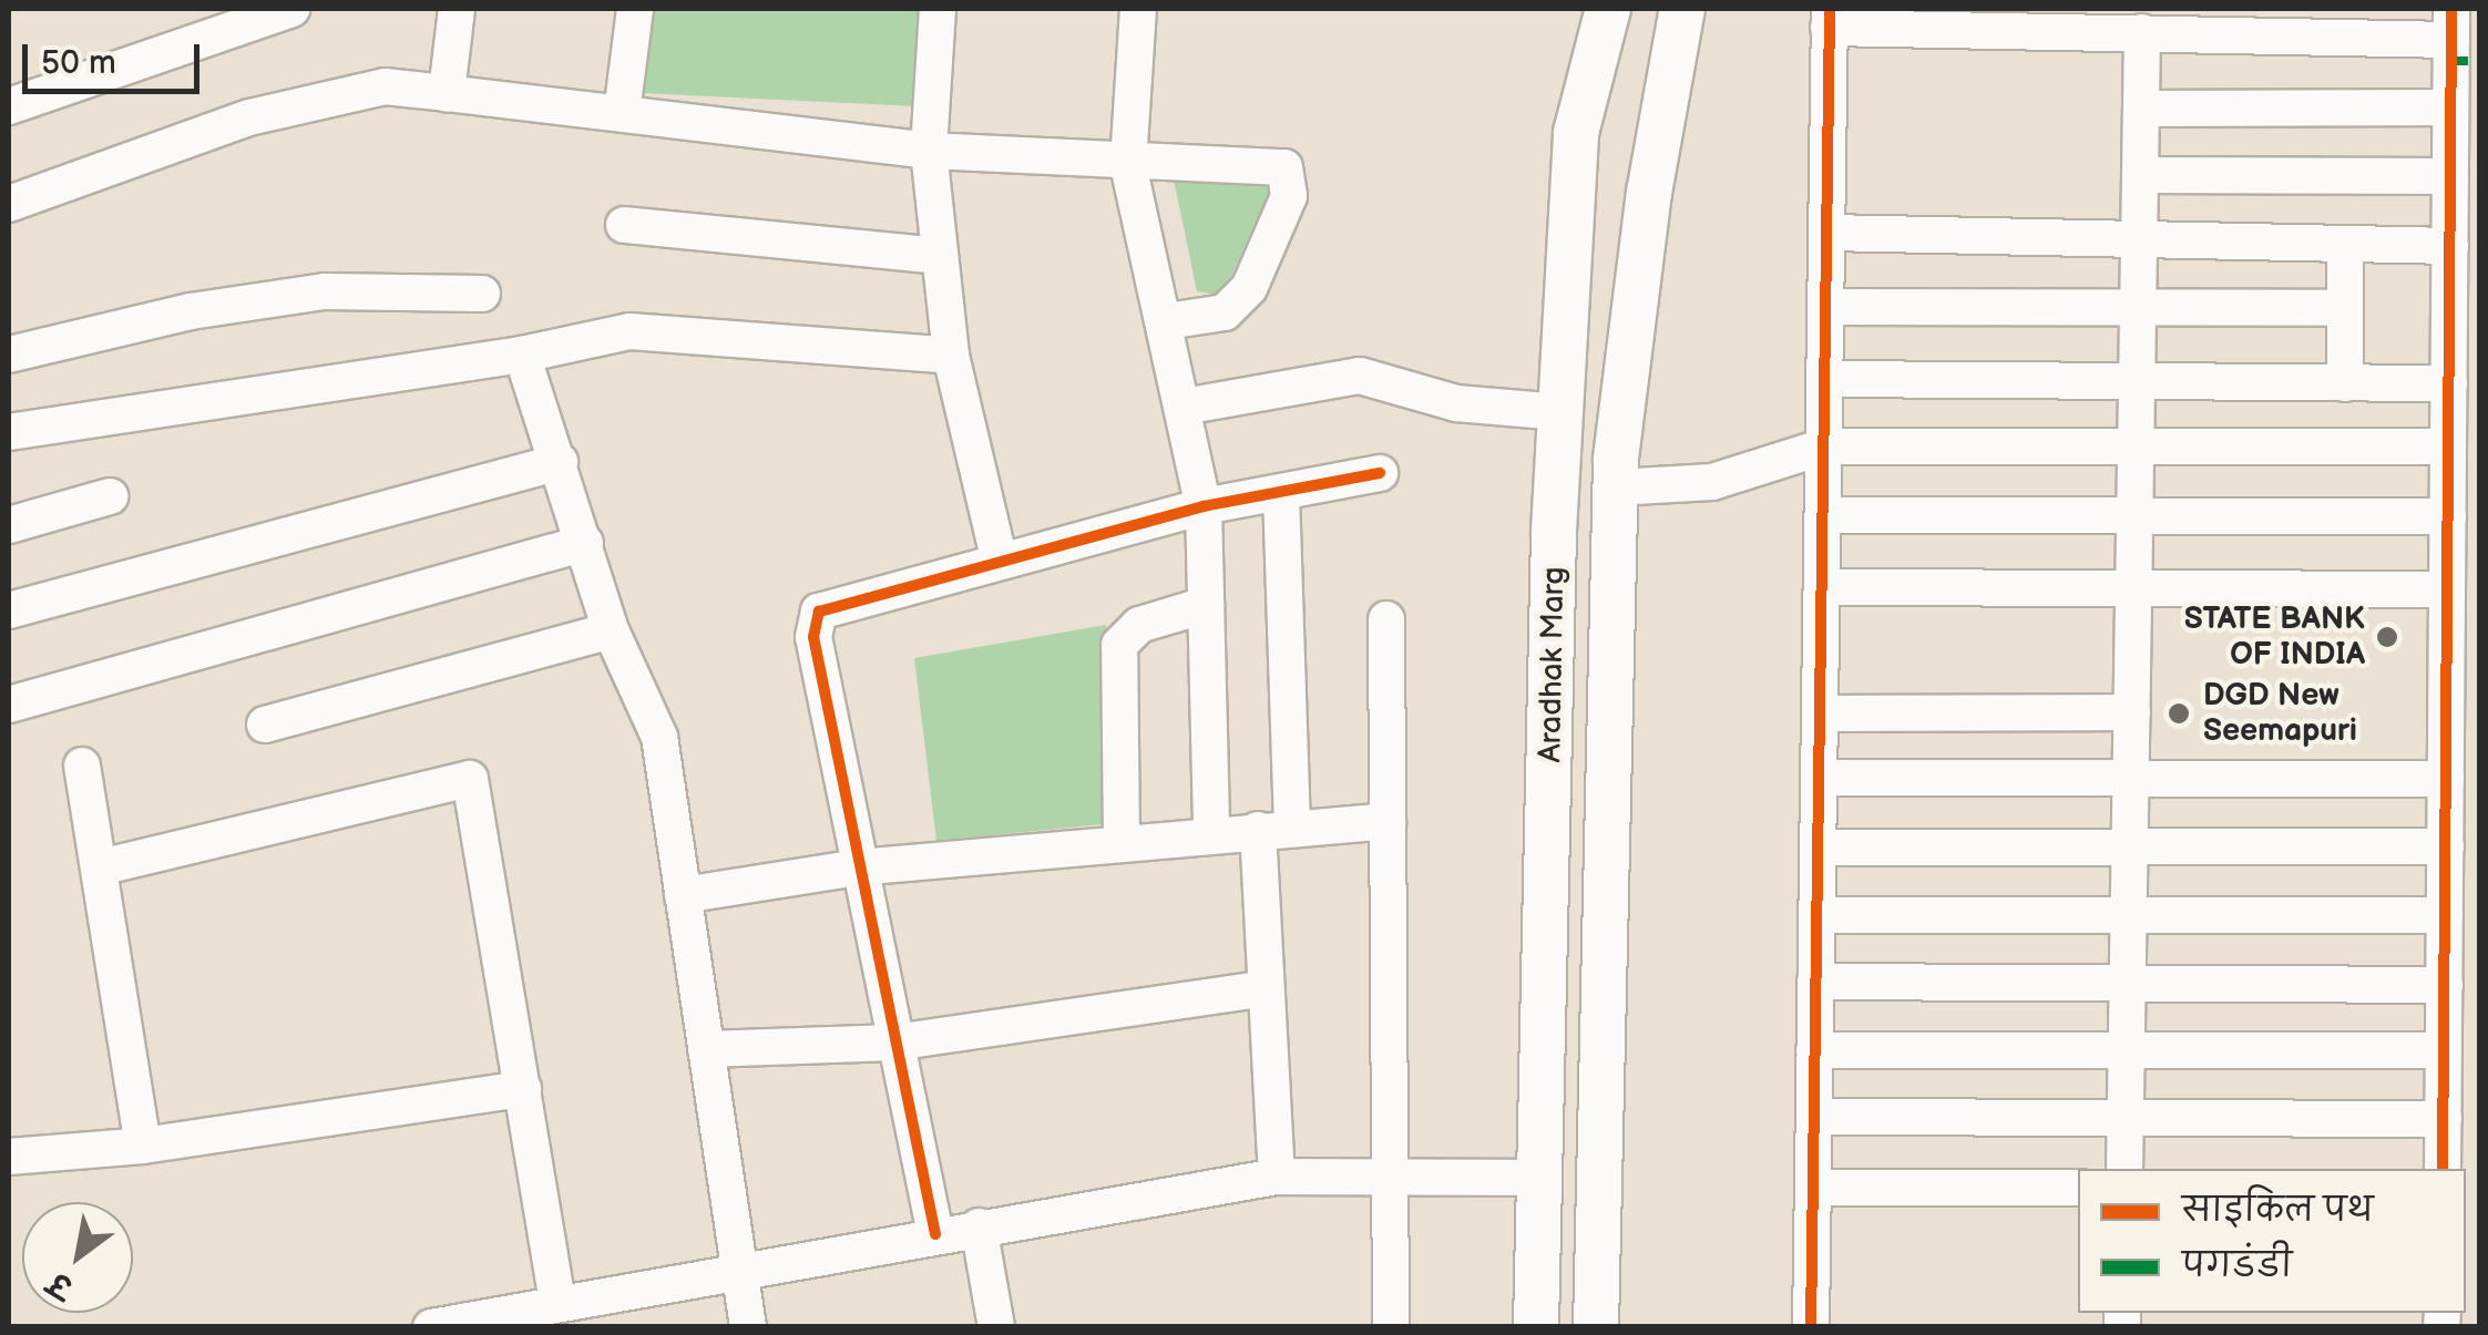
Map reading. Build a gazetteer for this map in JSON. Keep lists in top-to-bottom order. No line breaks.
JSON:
{"streets":{"main road":["Aradhak Marg"]},"places":["STATE BANK OF INDIA","DGD New Seemapuri"],"legend":["साइकिल पथ","पगडंडी"],"scale_bar":"50 m","north":"bottom left"}
